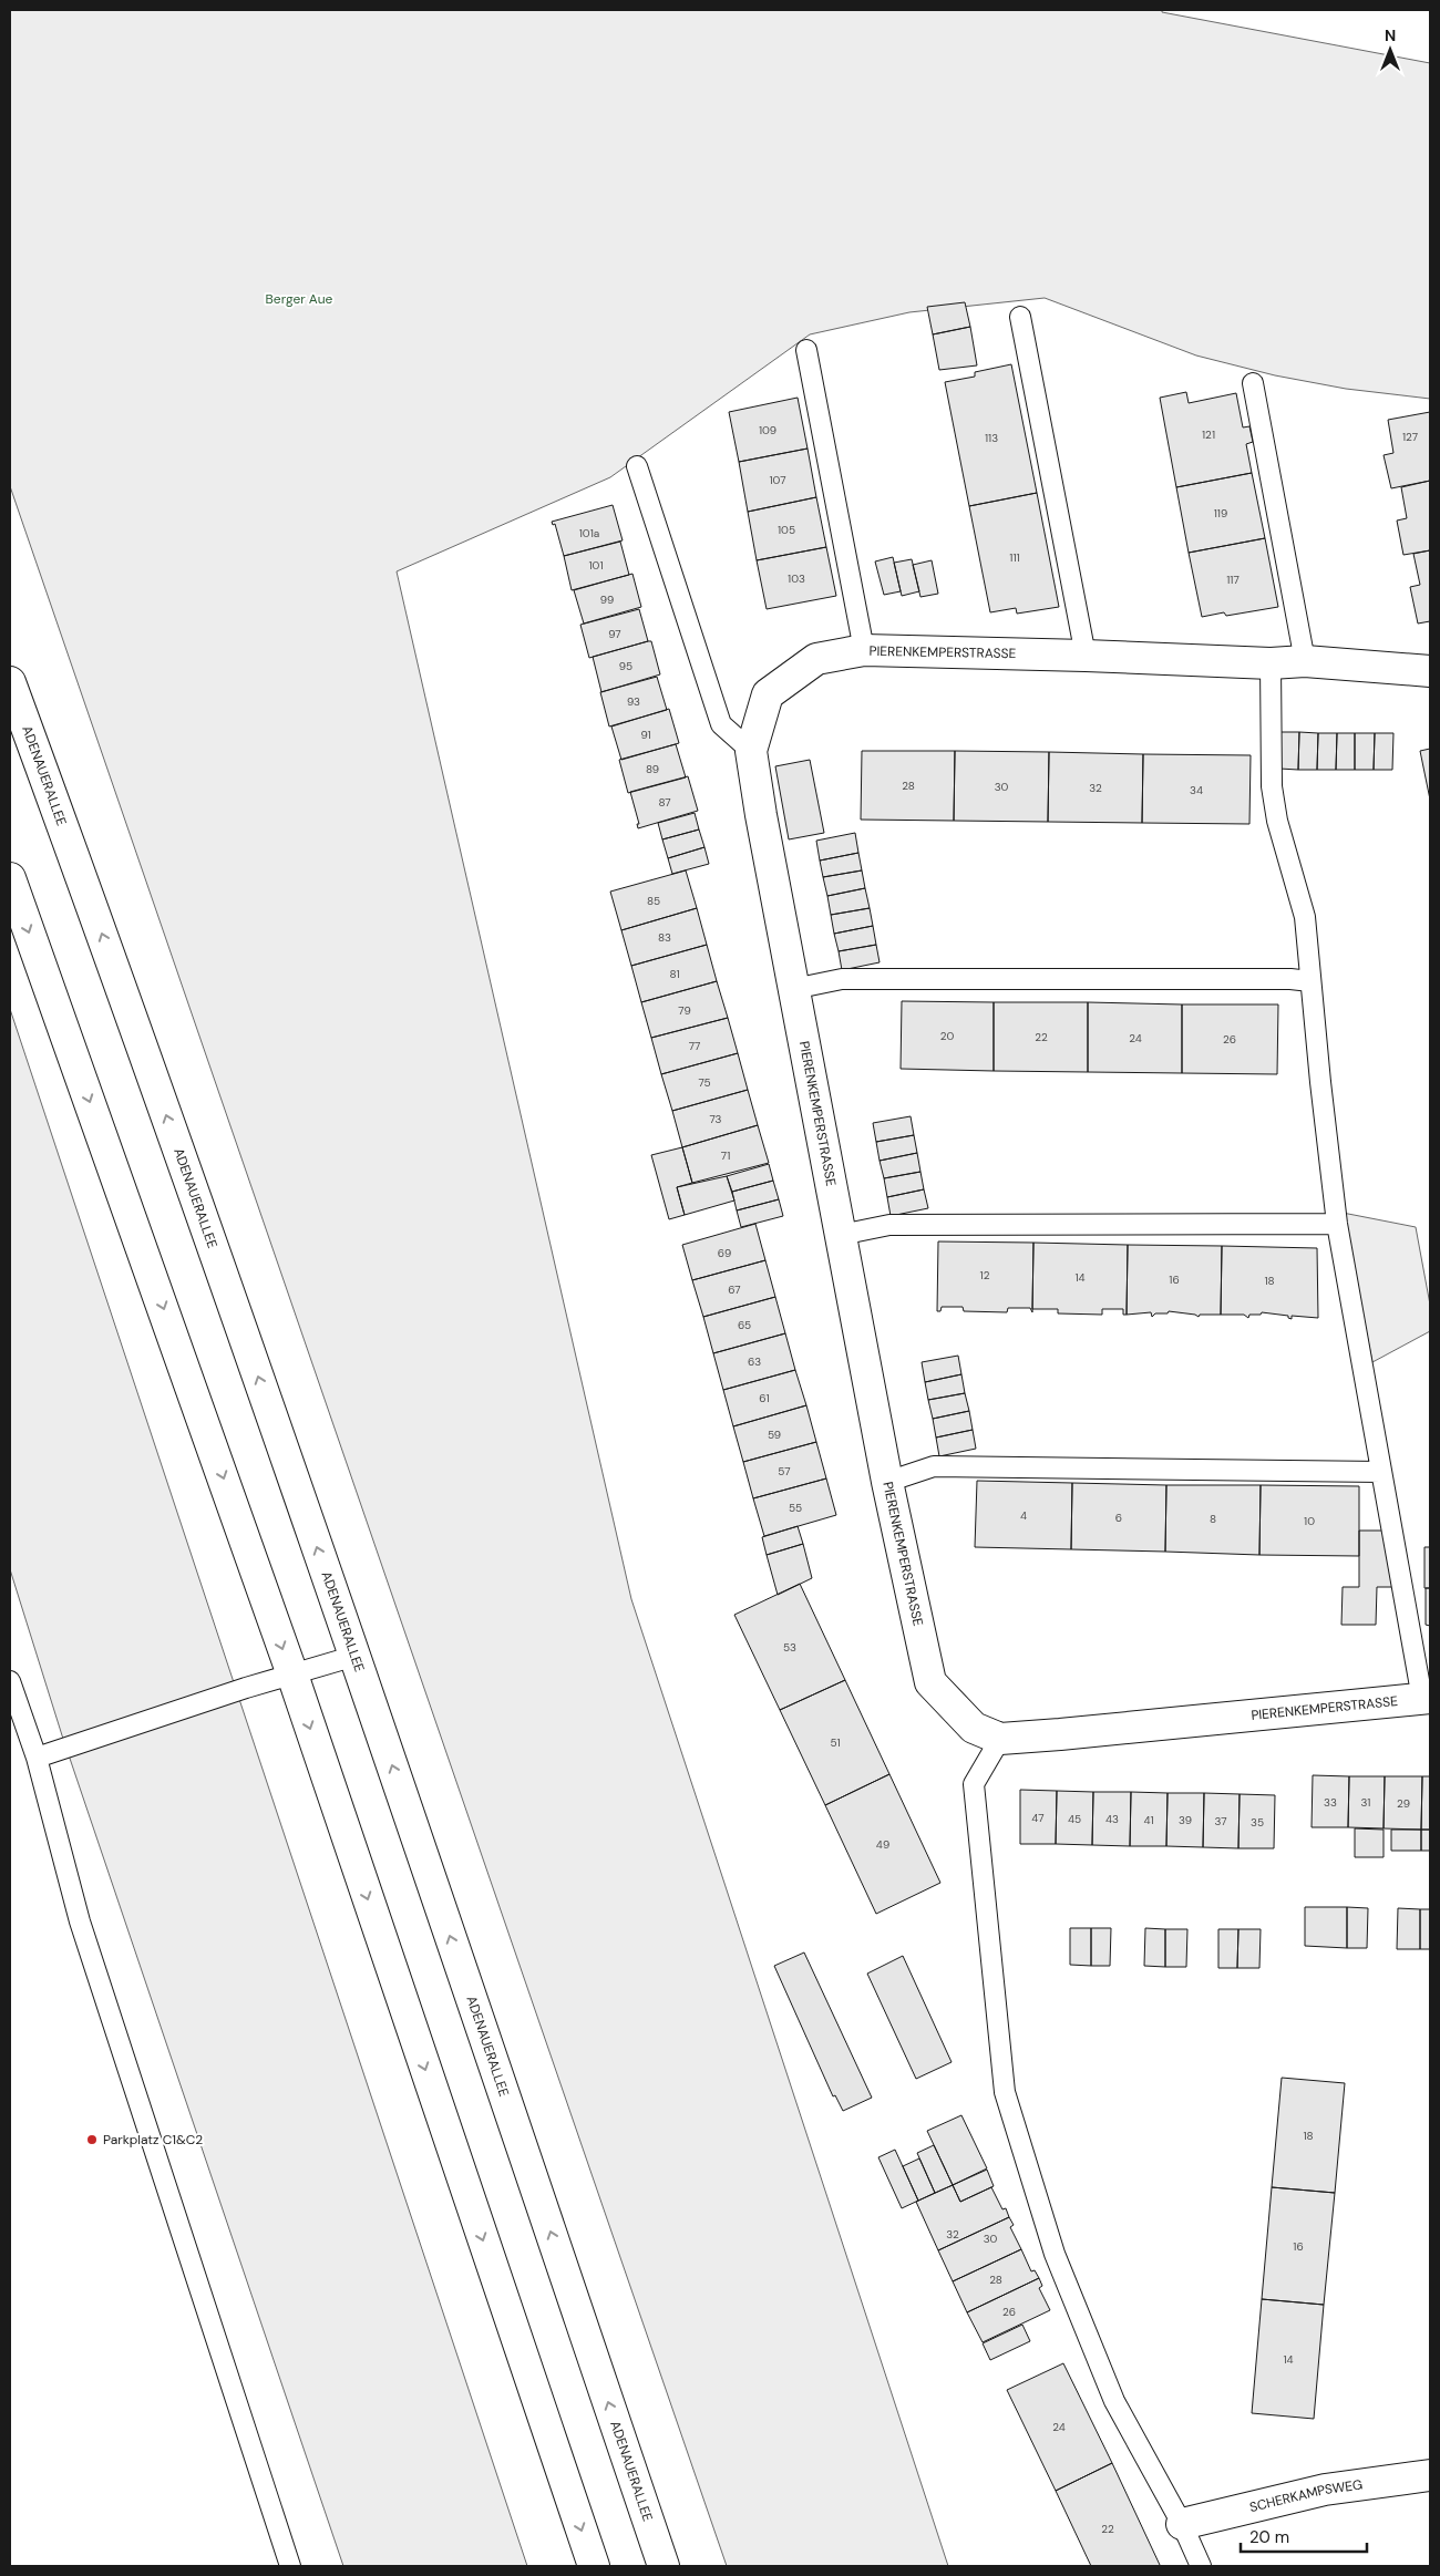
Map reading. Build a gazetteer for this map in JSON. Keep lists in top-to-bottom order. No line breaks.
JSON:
{"streets":{"main road":["PIERENKEMPERSTRASSE","ADENAUERALLEE","SCHERKAMPSWEG"]},"parks":["Berger Aue"],"places":["Parkplatz C1&C2"],"house_numbers":["109","121","127","113","107","119","105","101a","111","101","103","117","99","97","95","93","91","89","28","30","32","34","87","85","83","81","79","20","22","24","26","77","75","73","71","69","12","14","16","18","67","65","63","61","59","57","55","4","6","8","10","53","51","33","31","29","47","45","43","41","39","37","35","49","18","32","30","16","28","26","14","24","22"],"scale_bar":"20 m","north":"top"}
